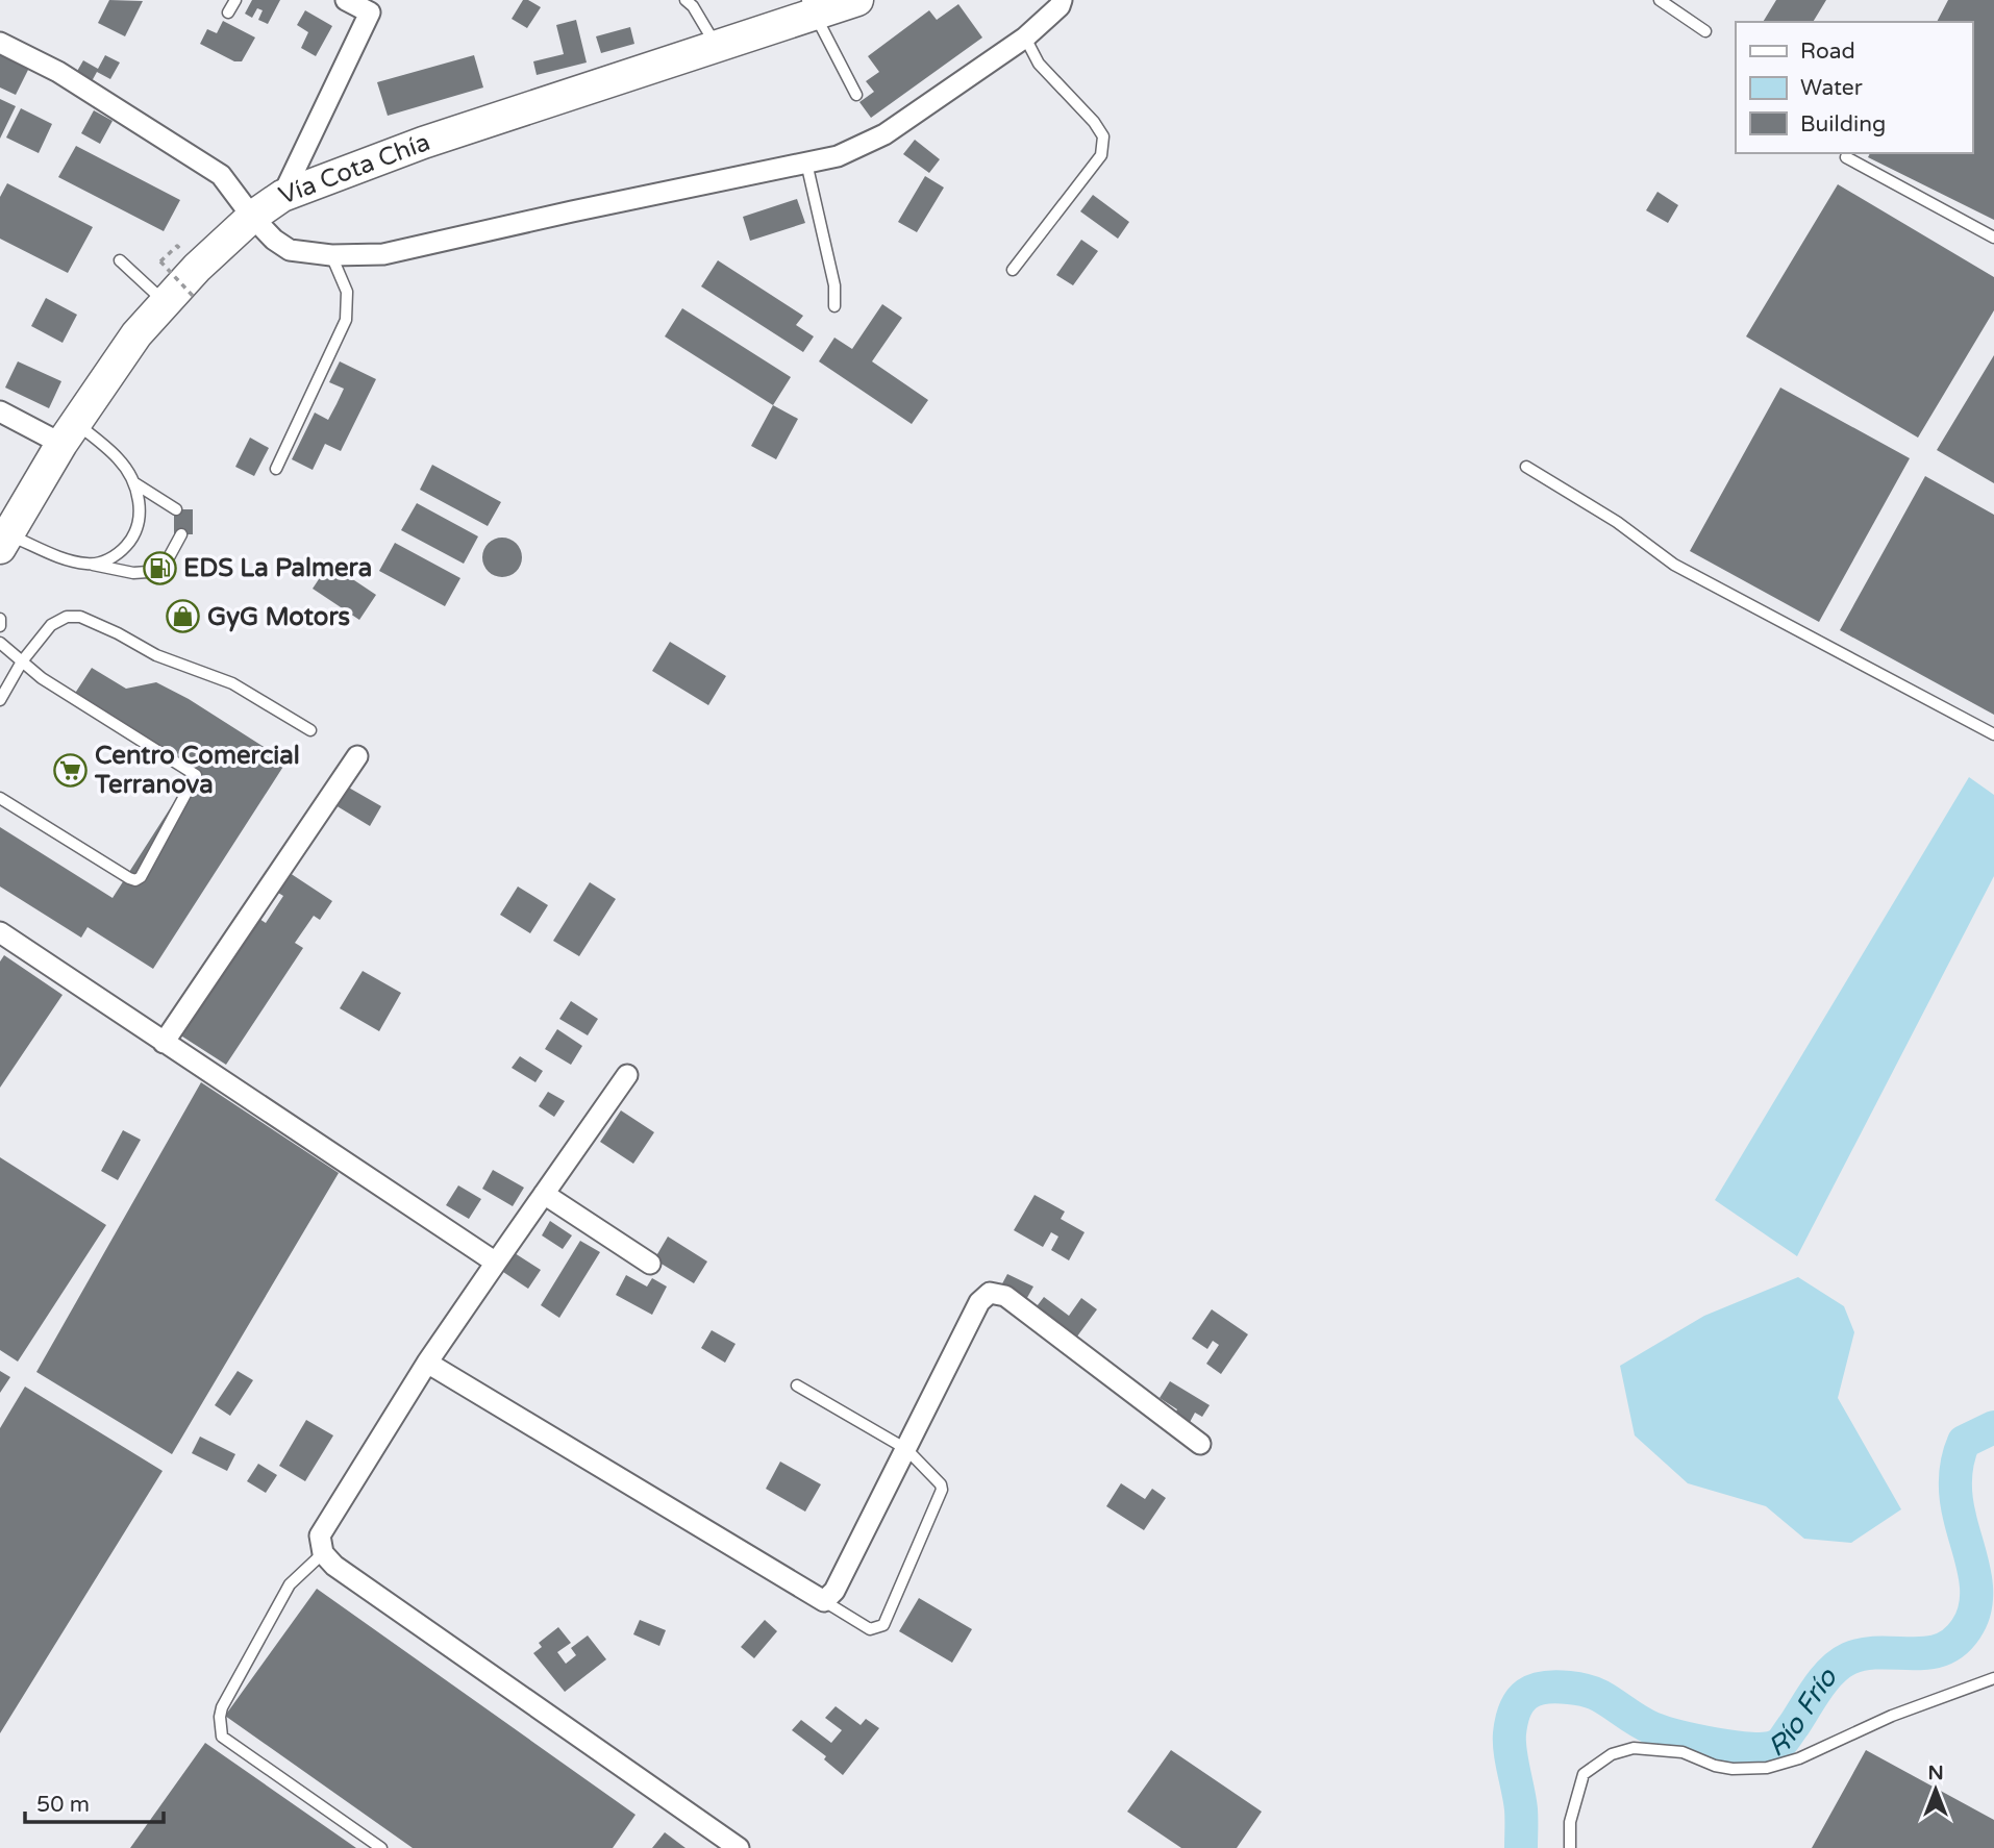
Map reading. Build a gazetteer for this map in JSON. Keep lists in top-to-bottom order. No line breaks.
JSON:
{"streets":{"main road":["Vía Cota Chía"]},"water":["Río Frío"],"places":{"fuel station":["EDS La Palmera"],"shop":["GyG Motors"],"supermarket":["Centro Comercial Terranova"]},"legend":["Road","Water","Building"],"scale_bar":"50 m","north":"top"}
